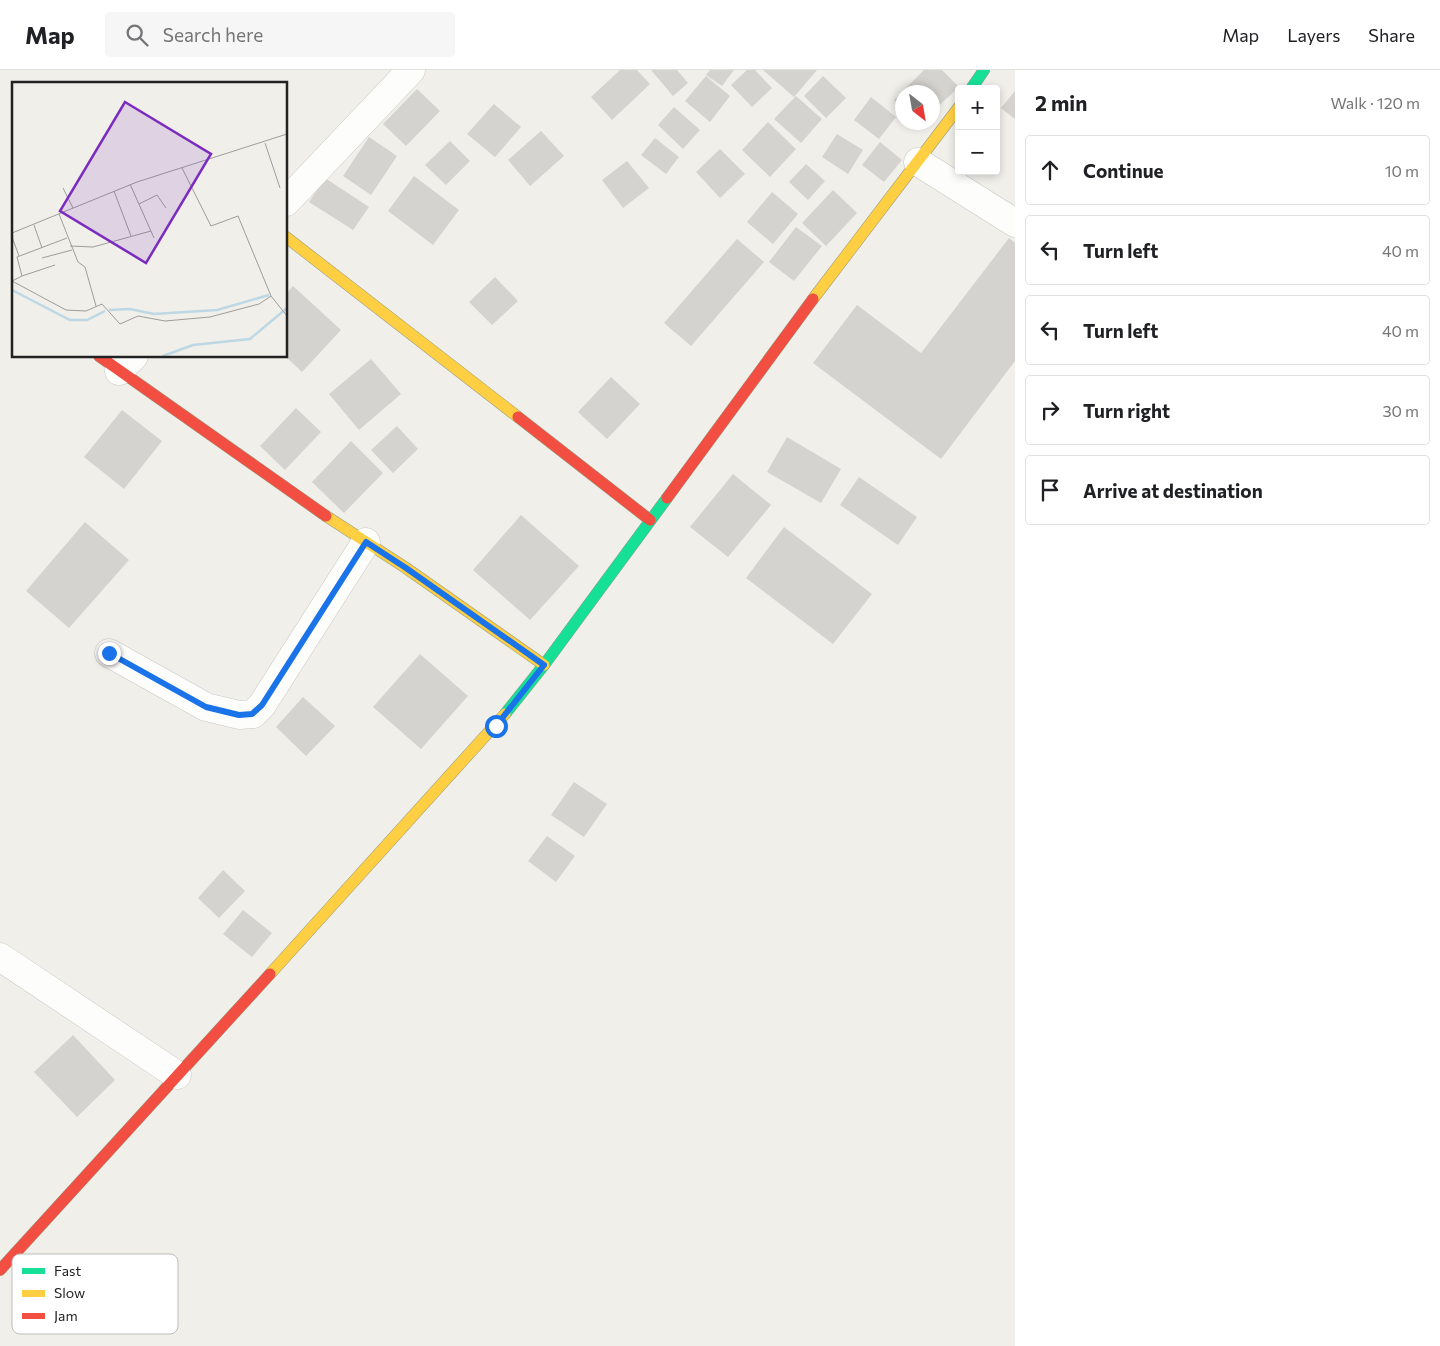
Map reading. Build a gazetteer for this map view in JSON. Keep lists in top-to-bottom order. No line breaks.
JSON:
{"legend":["Fast","Slow","Jam"],"north":"bottom right","page":{"header":"Map","search":"Search here","nav":["Map","Layers","Share"],"heading":["2 min","Walk · 120 m"],"map_buttons":["+","−"],"list":[["Continue","10 m"],["Turn left","40 m"],["Turn left","40 m"],["Turn right","30 m"],"Arrive at destination"]}}
